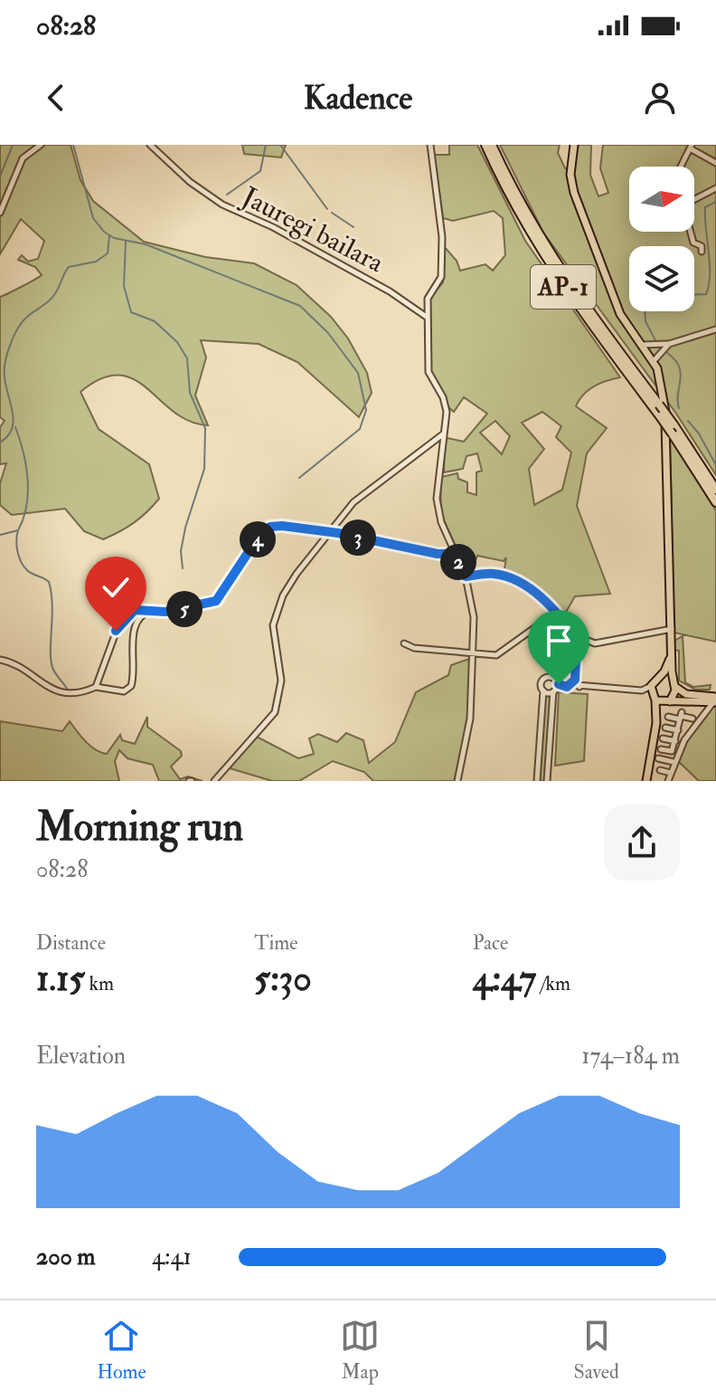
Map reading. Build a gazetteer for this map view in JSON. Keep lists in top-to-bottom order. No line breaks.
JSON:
{"streets":{"highway":["AP-1"],"street":["Jauregi bailara"]},"north":"right","page":{"status":"08:28","header":"Kadence","pins":["3","4","2","5"],"heading":["Morning run","08:28"],"stats":[["Distance","1.15 km"],["Time","5:30"],["Pace","4:47 /km"]],"chart":["Elevation","174–184 m"],"list":[{"name":"200 m","note":"4:41"}],"tabs":["Home","Map","Saved"]}}
